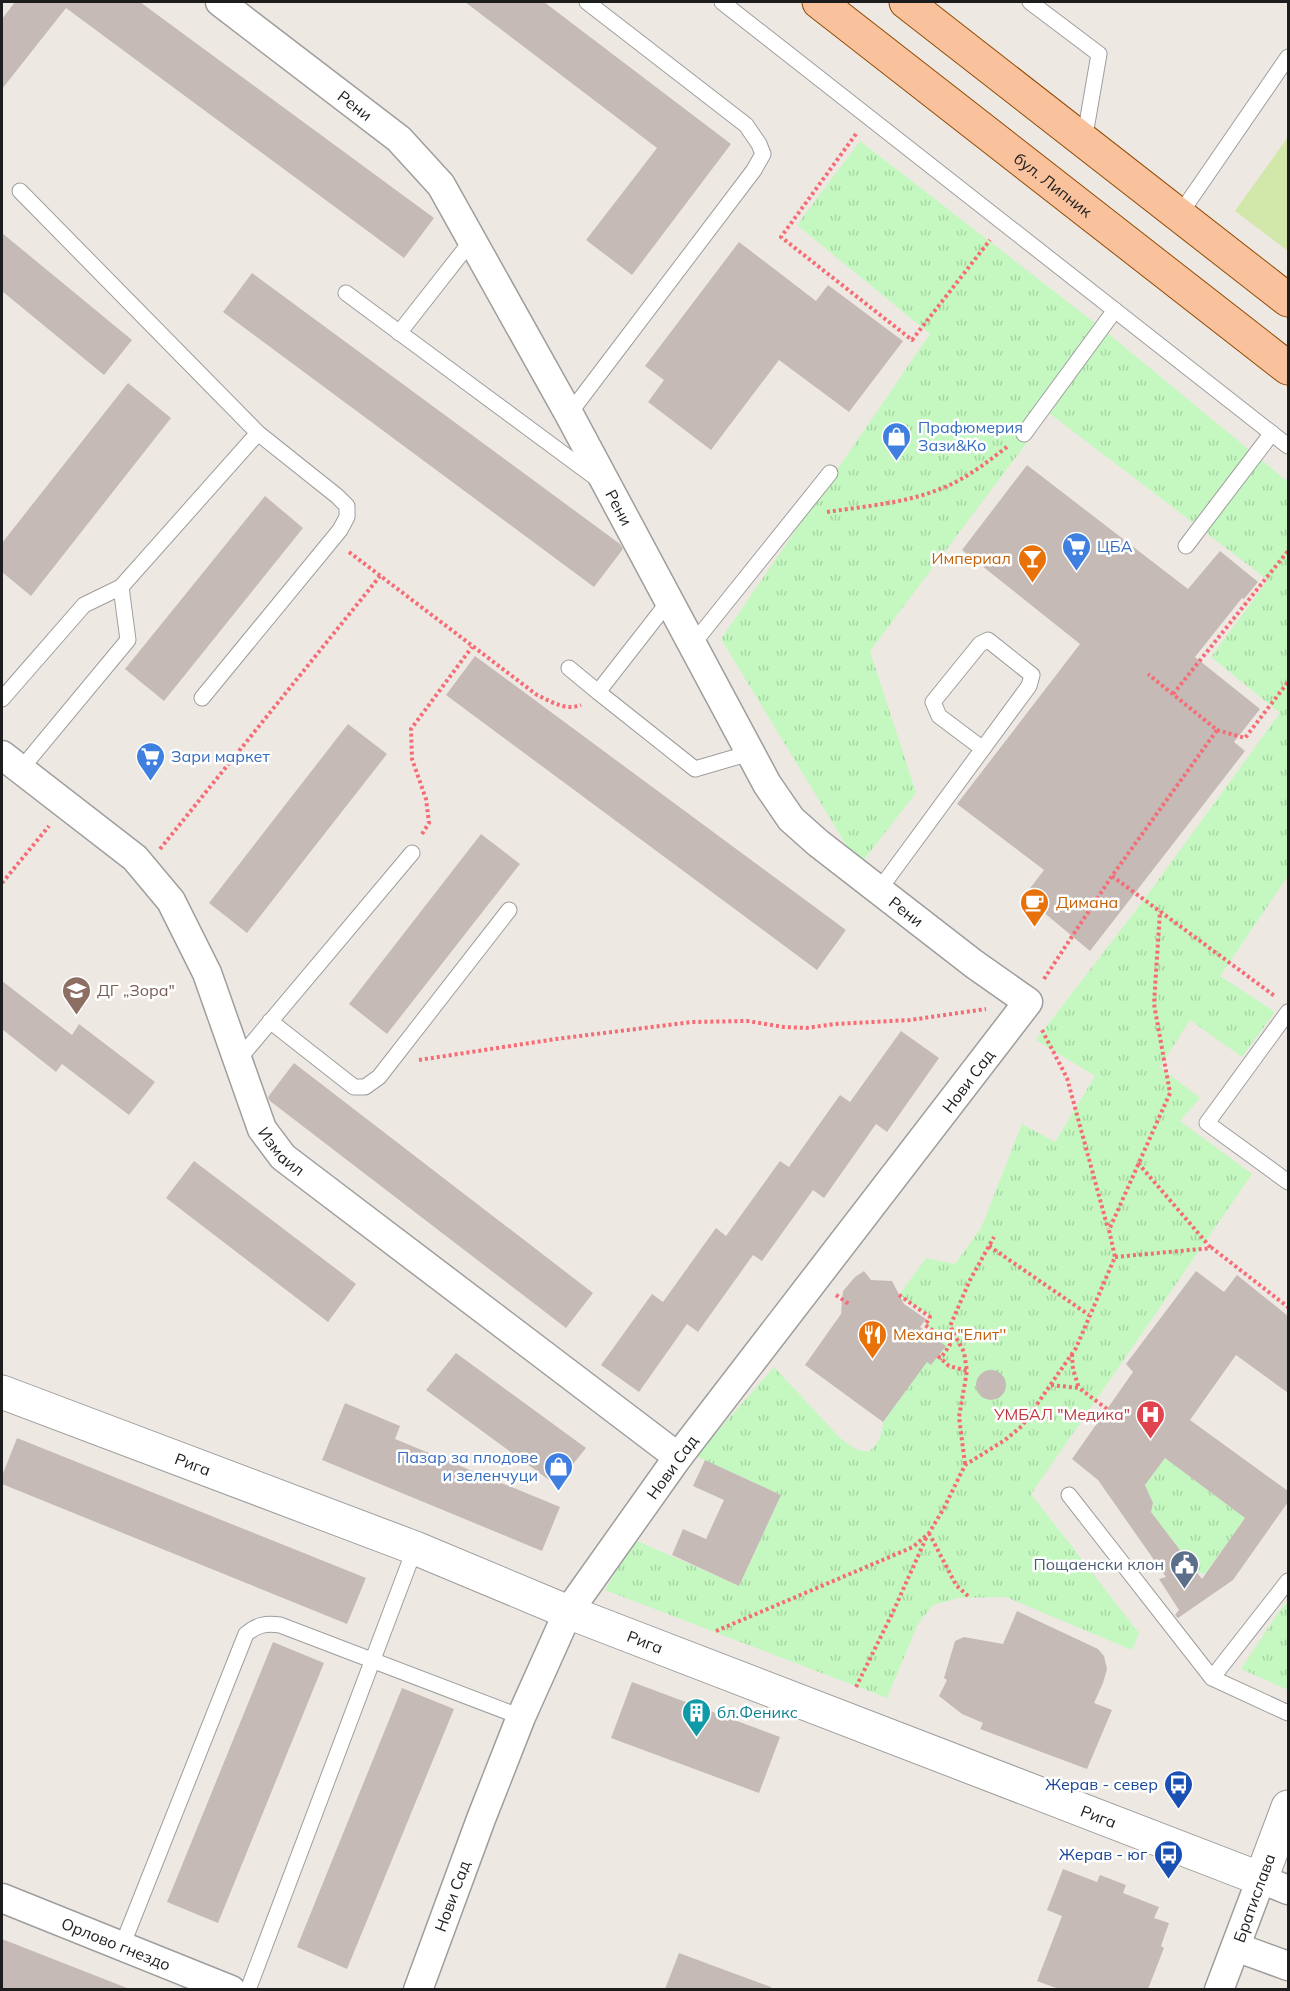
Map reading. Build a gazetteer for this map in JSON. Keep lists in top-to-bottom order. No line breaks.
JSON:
{"streets":{"main road":["бул. Липник"],"street":["Рени","Нови Сад","Измаил","Рига","Братислава","Орлово гнездо"]},"crossings":[["Рени","Нови Сад"],["Нови Сад","Измаил"],["Нови Сад","Рига"],["Рига","Братислава"]],"places":{"shop":["Прафюмерия Зази&Ко","Пазар за плодове и зеленчуци"],"supermarket":["ЦБА","Зари маркет"],"bar":["Империал"],"cafe":["Димана"],"school or university":["ДГ „Зора\""],"restaurant":["Механа \"Елит''"],"hospital":["УМБАЛ \"Медика\""],"public building":["Пощаенски клон"],"building":["бл.Феникс"],"bus stop":["Жерав - север","Жерав - юг"]}}
